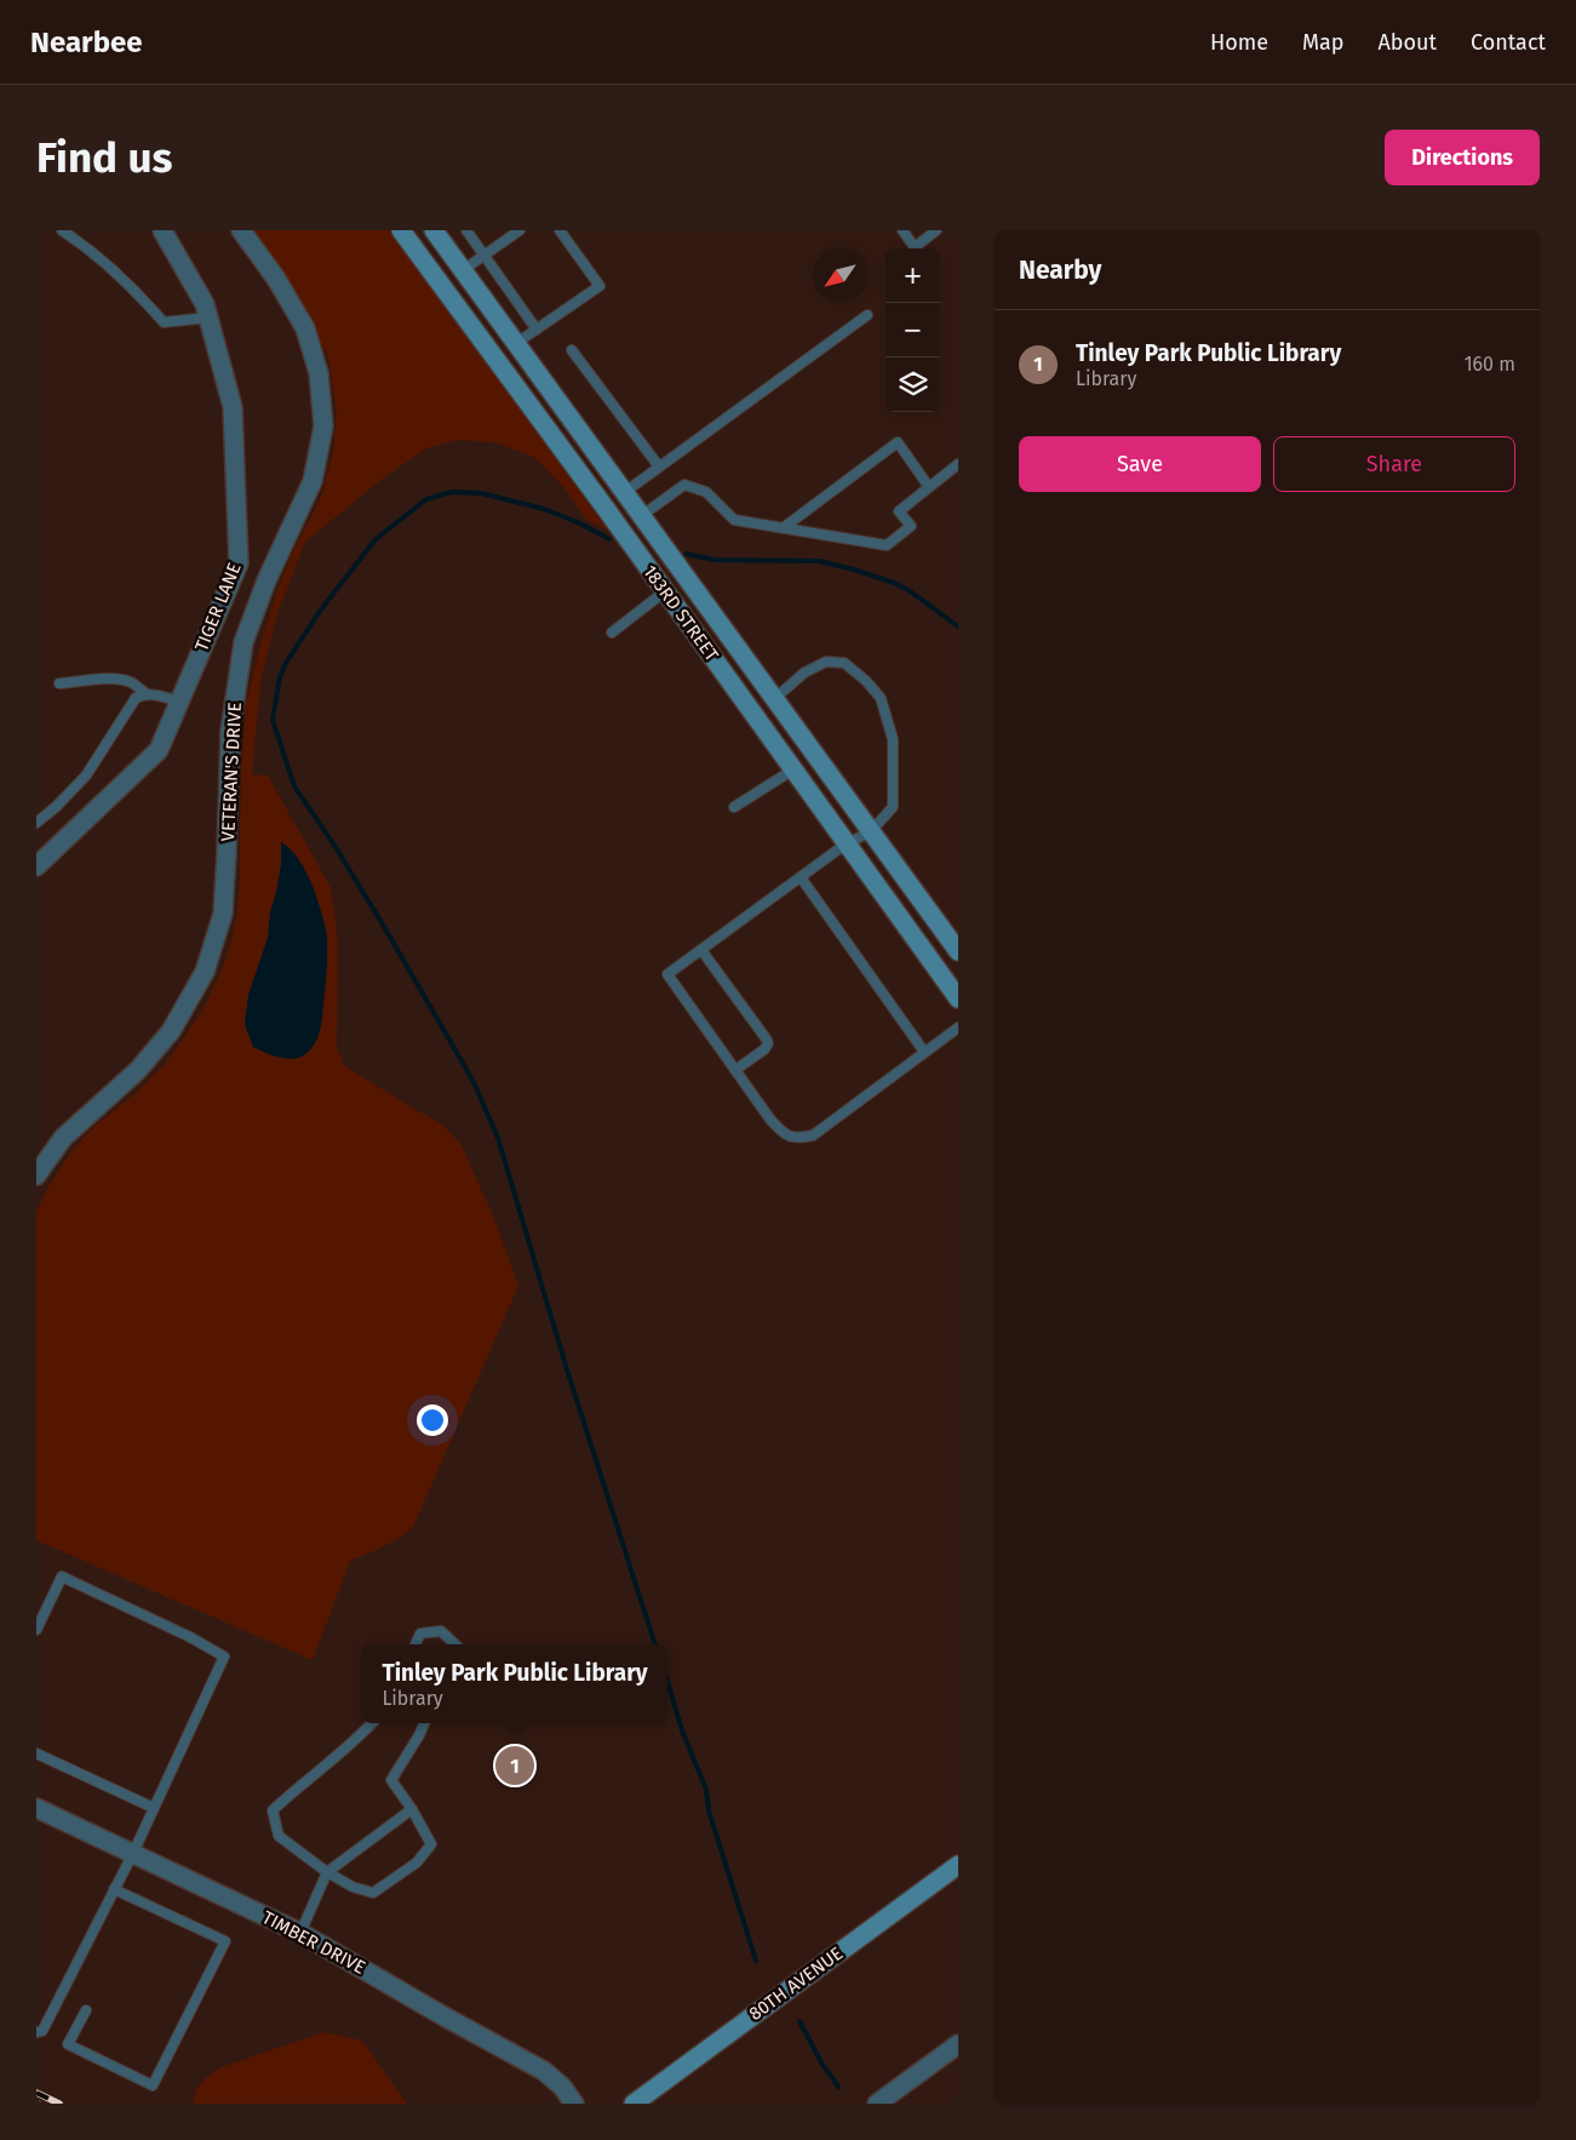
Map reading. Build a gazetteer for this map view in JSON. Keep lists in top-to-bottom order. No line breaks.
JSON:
{"streets":{"street":["TIGER LANE","183RD STREET","VETERAN'S DRIVE","TIMBER DRIVE","80TH AVENUE"]},"north":"bottom left","page":{"header":"Nearbee","nav":["Home","Map","About","Contact"],"buttons":["Directions",["Save","Share"]],"title":"Find us","heading":"Nearby","map_buttons":["+","−"],"list":[{"mark":"1","name":"Tinley Park Public Library","note":"Library","value":"160 m"}],"popup":["Tinley Park Public Library","Library"],"pins":"1"}}
